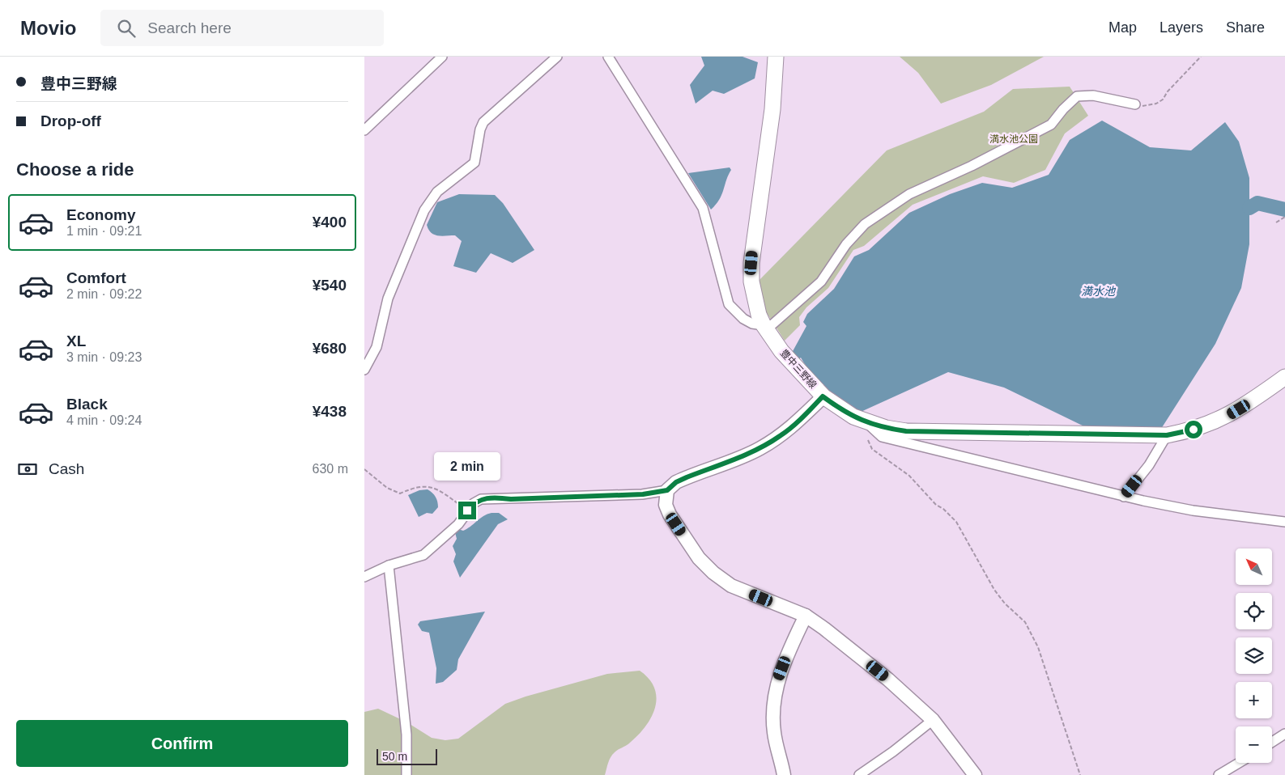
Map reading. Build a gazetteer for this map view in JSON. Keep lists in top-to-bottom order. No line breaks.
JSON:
{"streets":{"main road":["豊中三野線"]},"water":["満水池"],"parks":["満水池公園"],"scale_bar":"50 m","north":"top left","page":{"header":"Movio","search":"Search here","nav":["Map","Layers","Share"],"banner":["豊中三野線","Drop-off"],"heading":"Choose a ride","list":[{"name":"Economy","note":"1 min · 09:21","value":"¥400"},{"name":"Comfort","note":"2 min · 09:22","value":"¥540"},{"name":"XL","note":"3 min · 09:23","value":"¥680"},{"name":"Black","note":"4 min · 09:24","value":"¥438"}],"pay":["Cash","630 m"],"bubble":"2 min","map_buttons":["+","−"],"buttons":"Confirm","scale":"50 m"}}
